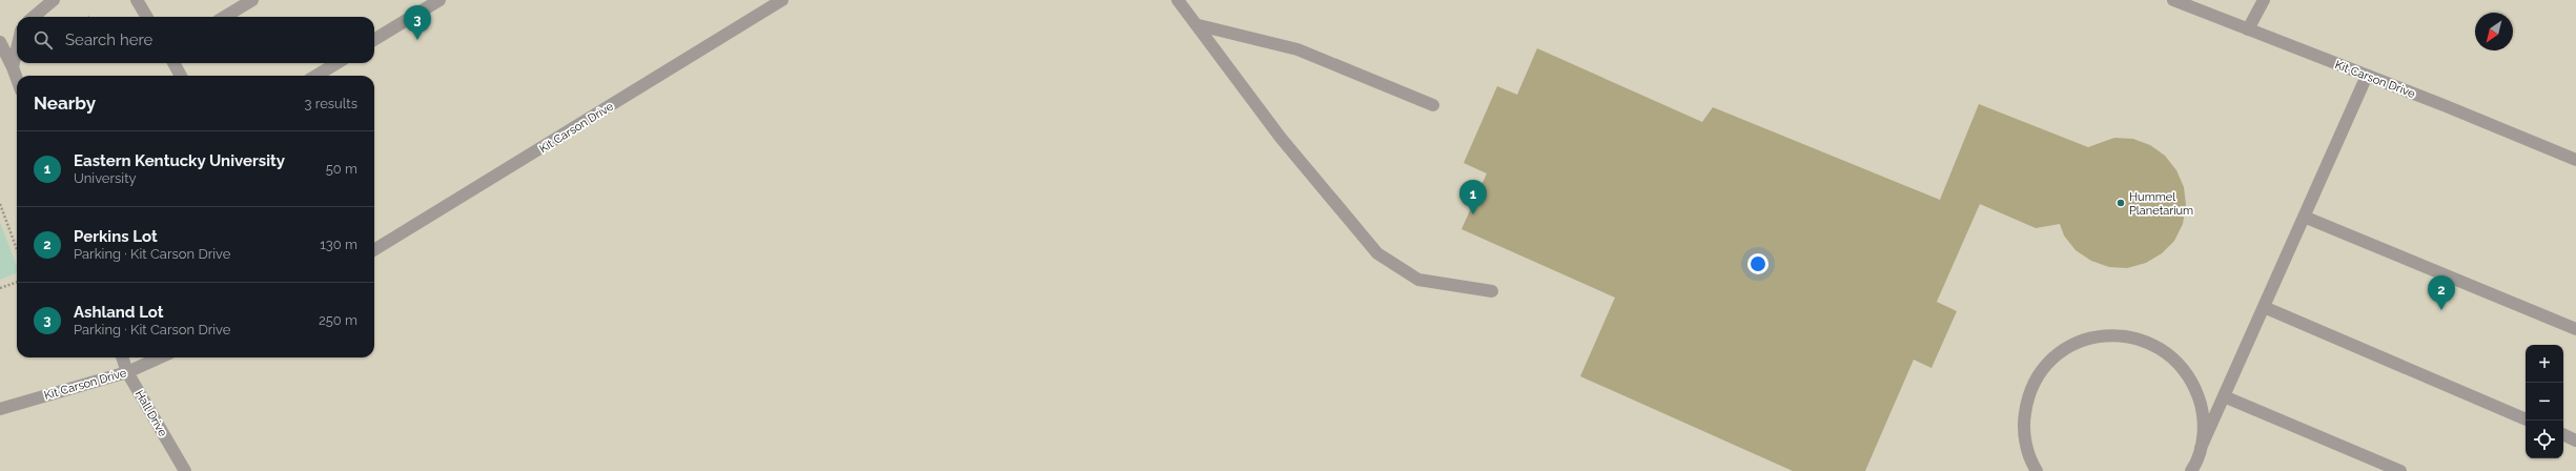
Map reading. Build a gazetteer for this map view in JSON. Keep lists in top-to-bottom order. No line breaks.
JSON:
{"streets":{"street":["Kit Carson Drive","Hall Drive"]},"crossings":[["Kit Carson Drive","Hall Drive"]],"places":["Hummel Planetarium"],"north":"bottom left","page":{"pins":["3","1","2"],"search":"Search here","heading":["Nearby","3 results"],"list":[{"mark":"1","name":"Eastern Kentucky University","note":"University","value":"50 m"},{"mark":"2","name":"Perkins Lot","note":"Parking · Kit Carson Drive","value":"130 m"},{"mark":"3","name":"Ashland Lot","note":"Parking · Kit Carson Drive","value":"250 m"}],"map_buttons":["+","−"]}}
